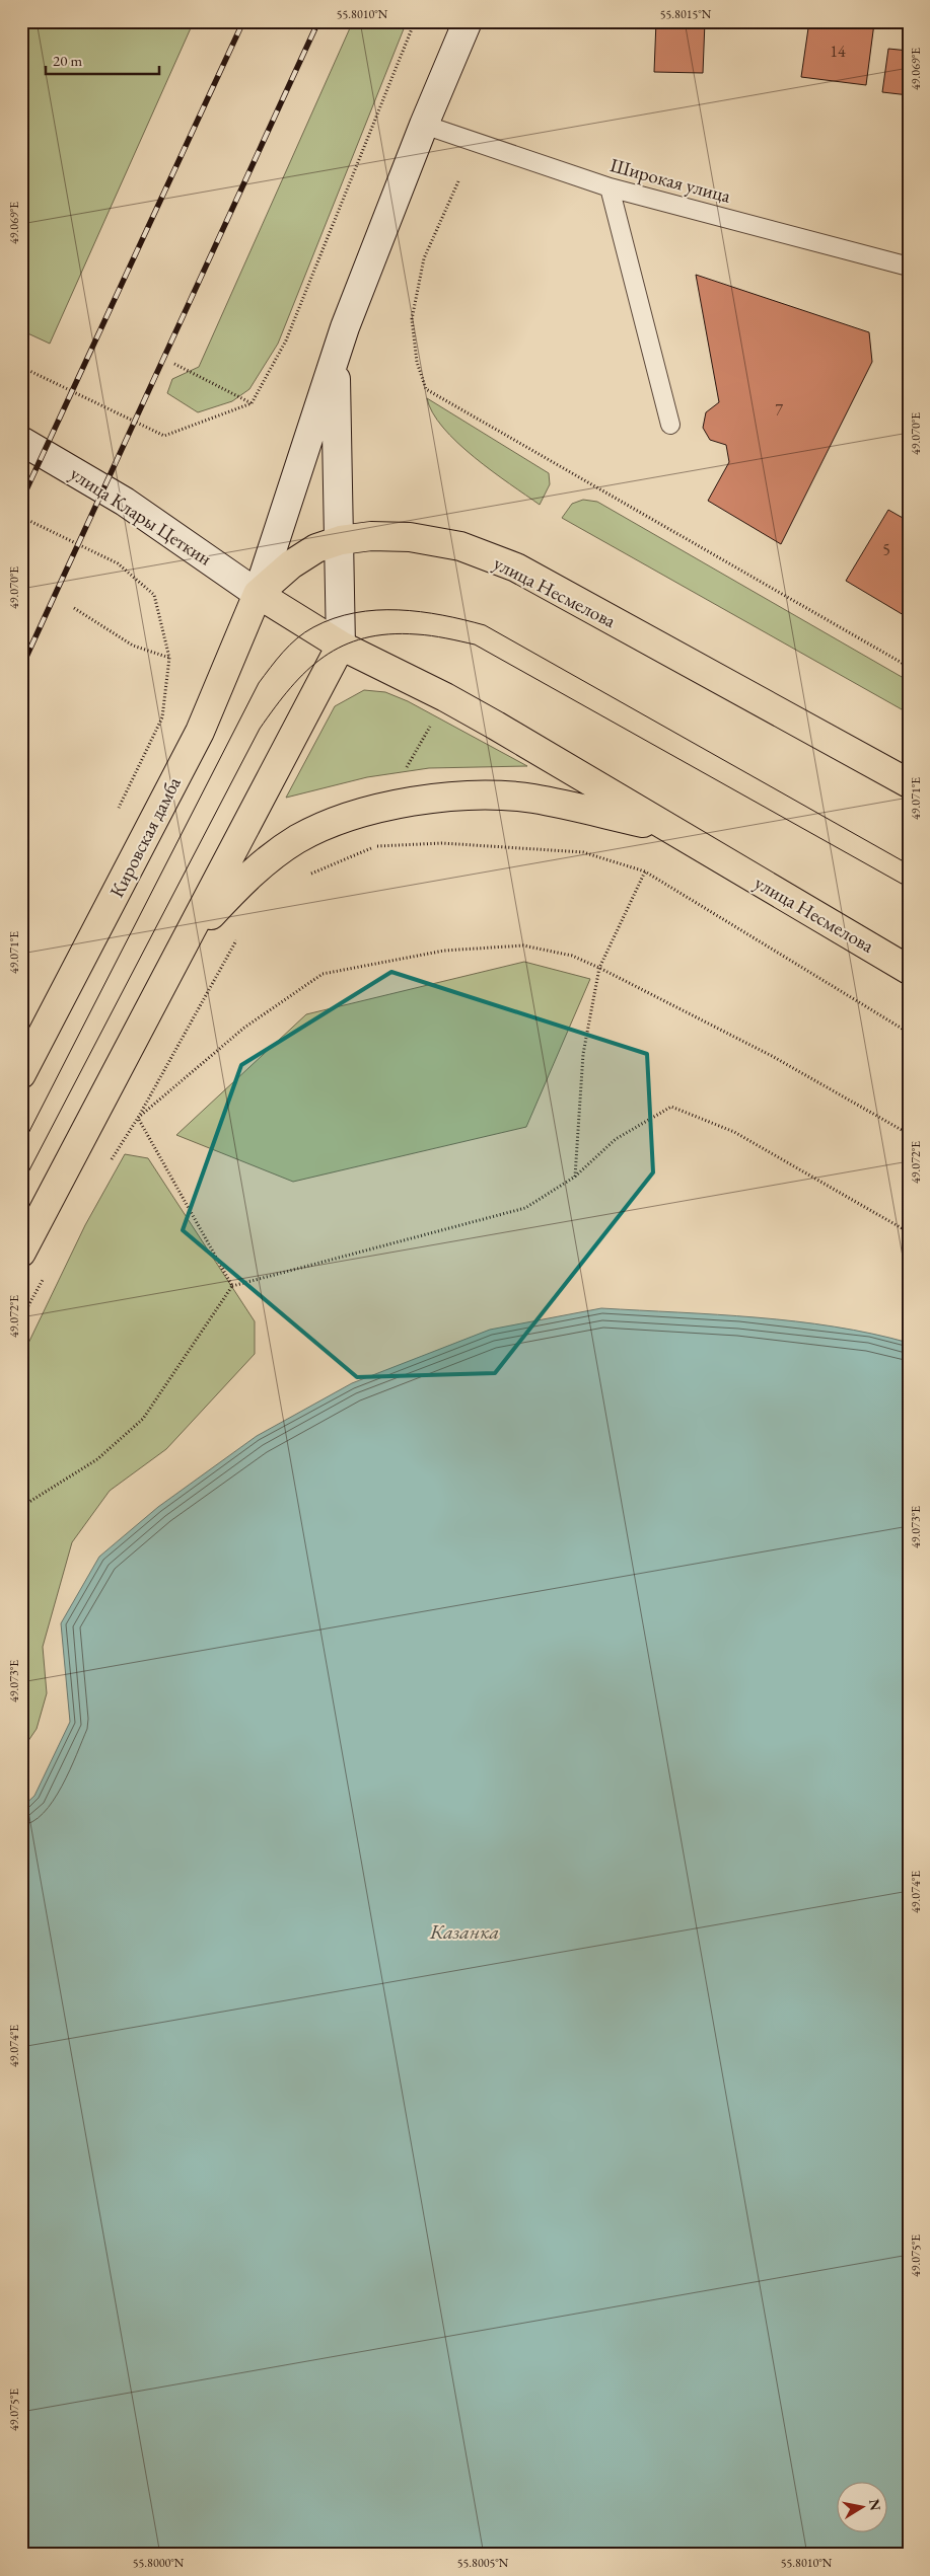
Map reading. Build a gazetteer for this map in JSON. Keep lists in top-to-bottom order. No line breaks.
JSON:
{"streets":{"main road":["улица Клары Цеткин","улица Несмелова","Кировская дамба"],"lane":["Широкая улица"]},"crossings":[["улица Клары Цеткин","улица Несмелова"],["улица Клары Цеткин","Кировская дамба"],["улица Несмелова","Кировская дамба"]],"water":["Казанка"],"house_numbers":["14","7","5"],"scale_bar":"20 m","north":"right","coordinates":["55.8010°N","55.8015°N","49.069°E","49.070°E","49.071°E","49.072°E","49.073°E","49.074°E","49.075°E","55.8000°N","55.8005°N"]}
